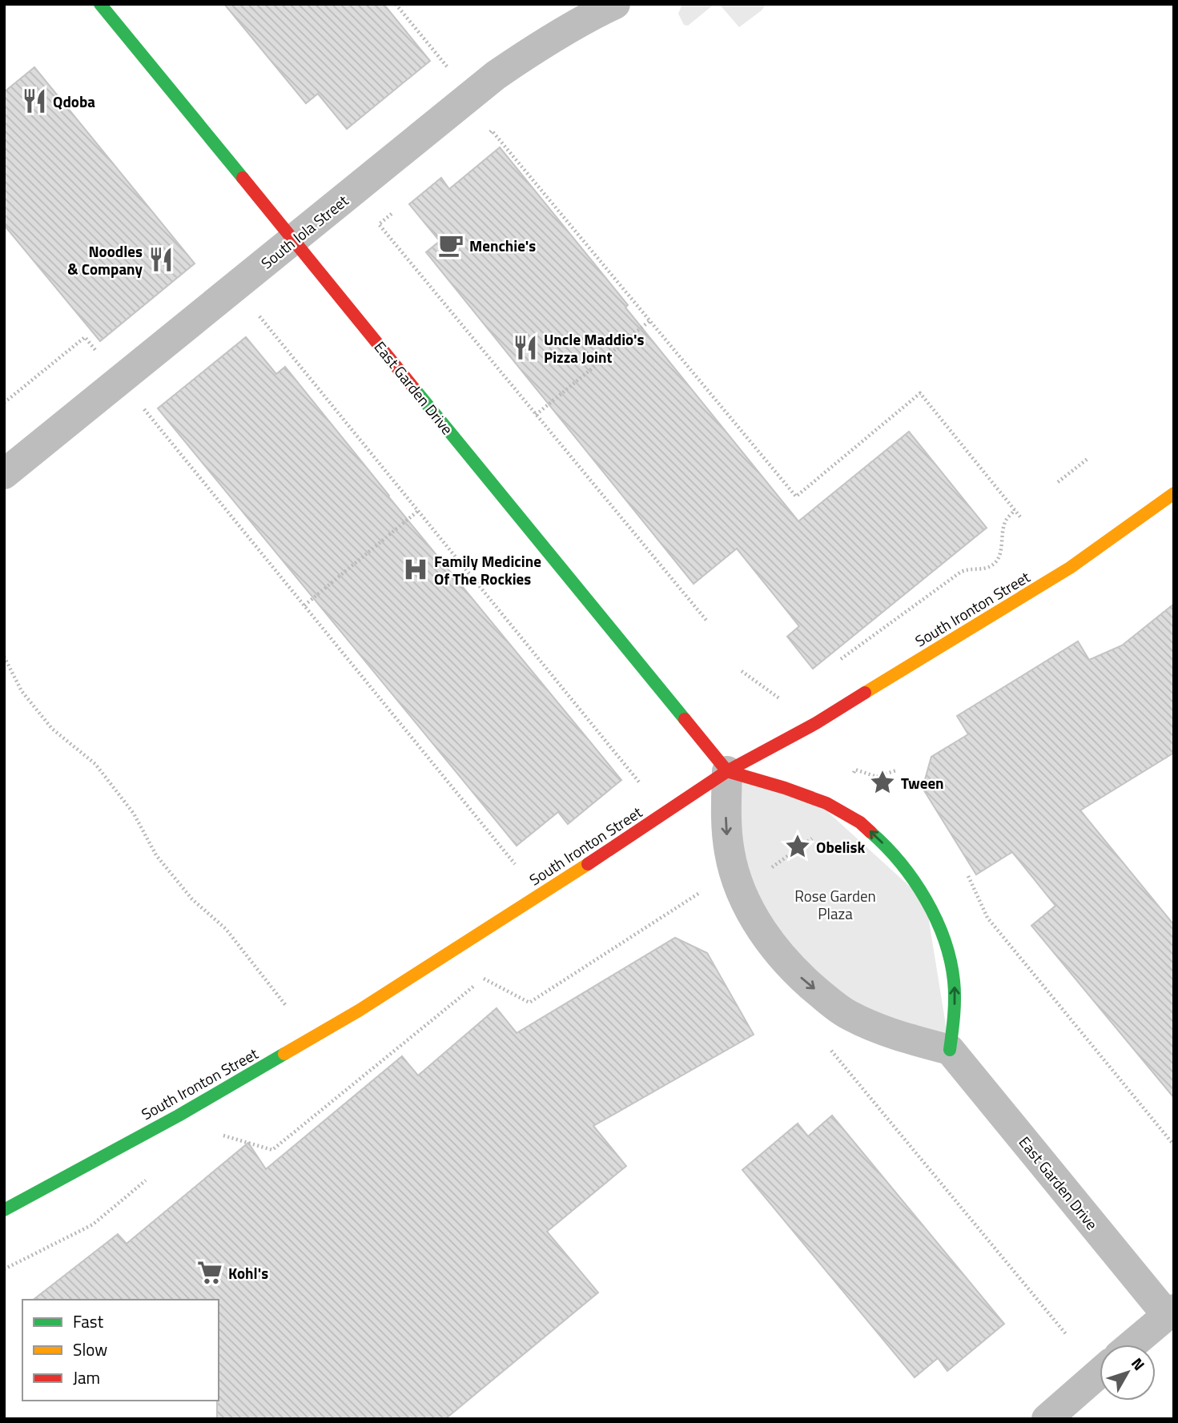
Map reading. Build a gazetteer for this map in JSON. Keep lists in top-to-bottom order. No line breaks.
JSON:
{"streets":{"street":["South Iola Street","East Garden Drive","South Ironton Street"]},"crossings":[["South Iola Street","East Garden Drive"],["East Garden Drive","South Ironton Street"]],"parks":["Rose Garden Plaza"],"places":{"restaurant":["Qdoba","Noodles & Company","Uncle Maddio's Pizza Joint"],"cafe":["Menchie's"],"hospital":["Family Medicine Of The Rockies"],"place":["Tween","Obelisk"],"supermarket":["Kohl's"]},"legend":["Fast","Slow","Jam"],"north":"top right"}
